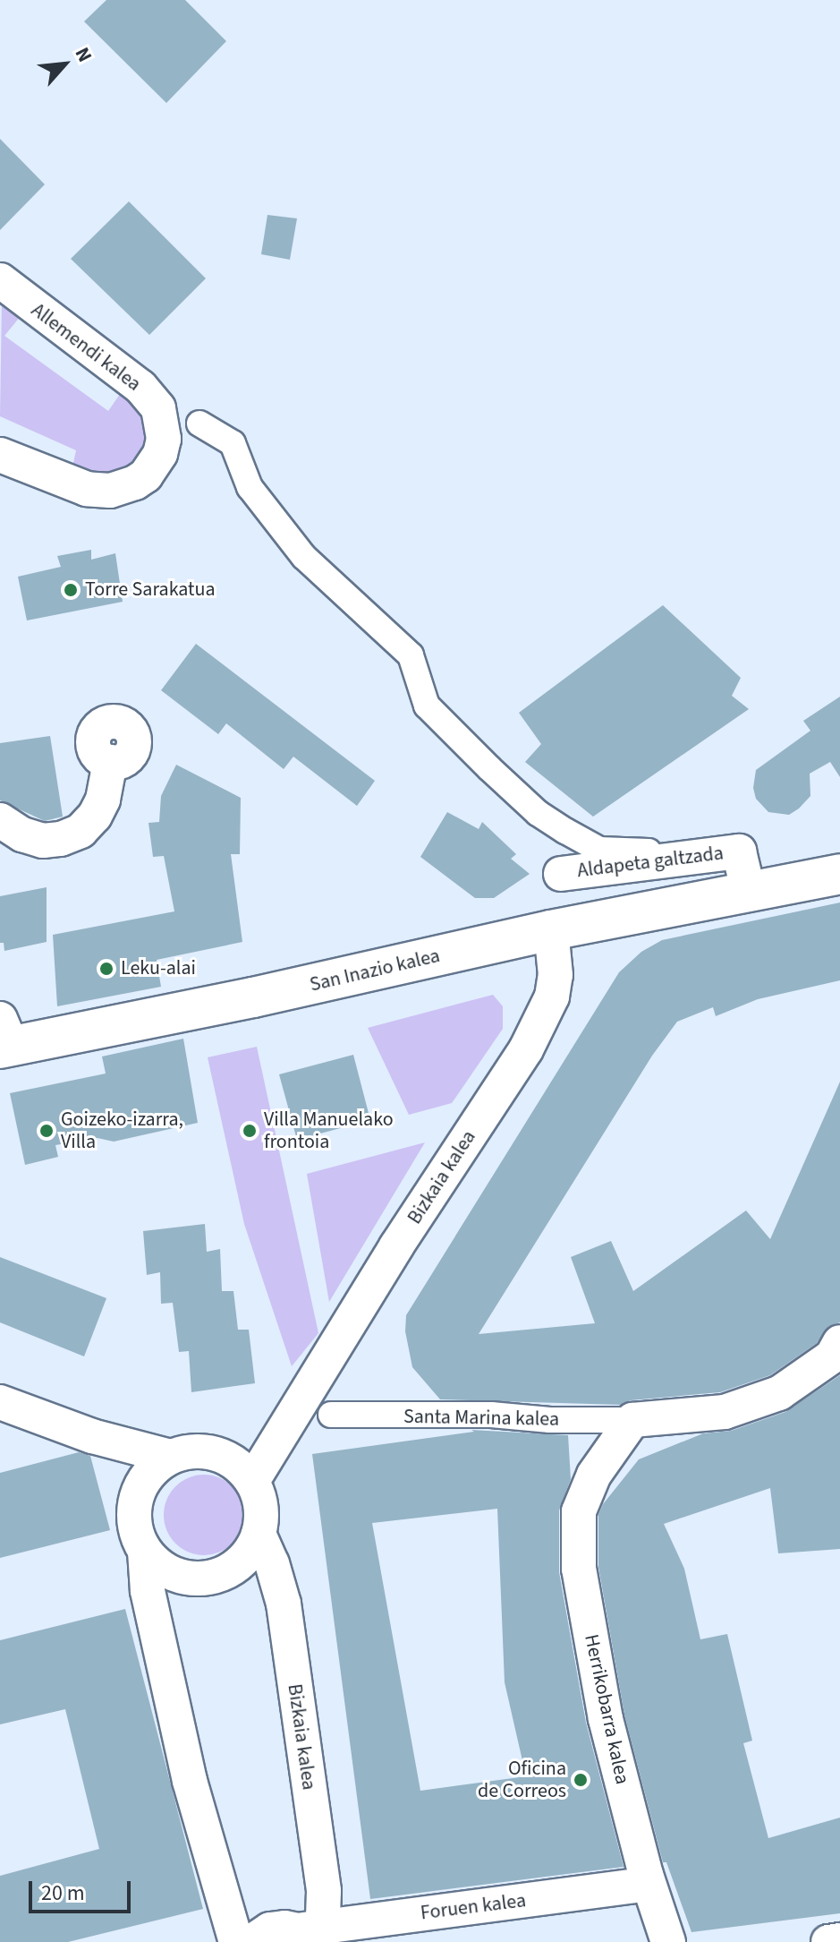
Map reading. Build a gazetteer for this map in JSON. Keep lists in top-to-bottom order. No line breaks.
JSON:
{"streets":{"main road":["San Inazio kalea"],"street":["Allemendi kalea","Aldapeta galtzada","Bizkaia kalea","Santa Marina kalea","Herrikobarra kalea","Foruen kalea"]},"crossings":[["Aldapeta galtzada","San Inazio kalea"],["San Inazio kalea","Bizkaia kalea"],["Bizkaia kalea","Foruen kalea"],["Santa Marina kalea","Herrikobarra kalea"],["Herrikobarra kalea","Foruen kalea"]],"places":["Torre Sarakatua","Leku-alai","Goizeko-izarra, Villa","Villa Manuelako frontoia","Oficina de Correos"],"scale_bar":"20 m","north":"top right"}
